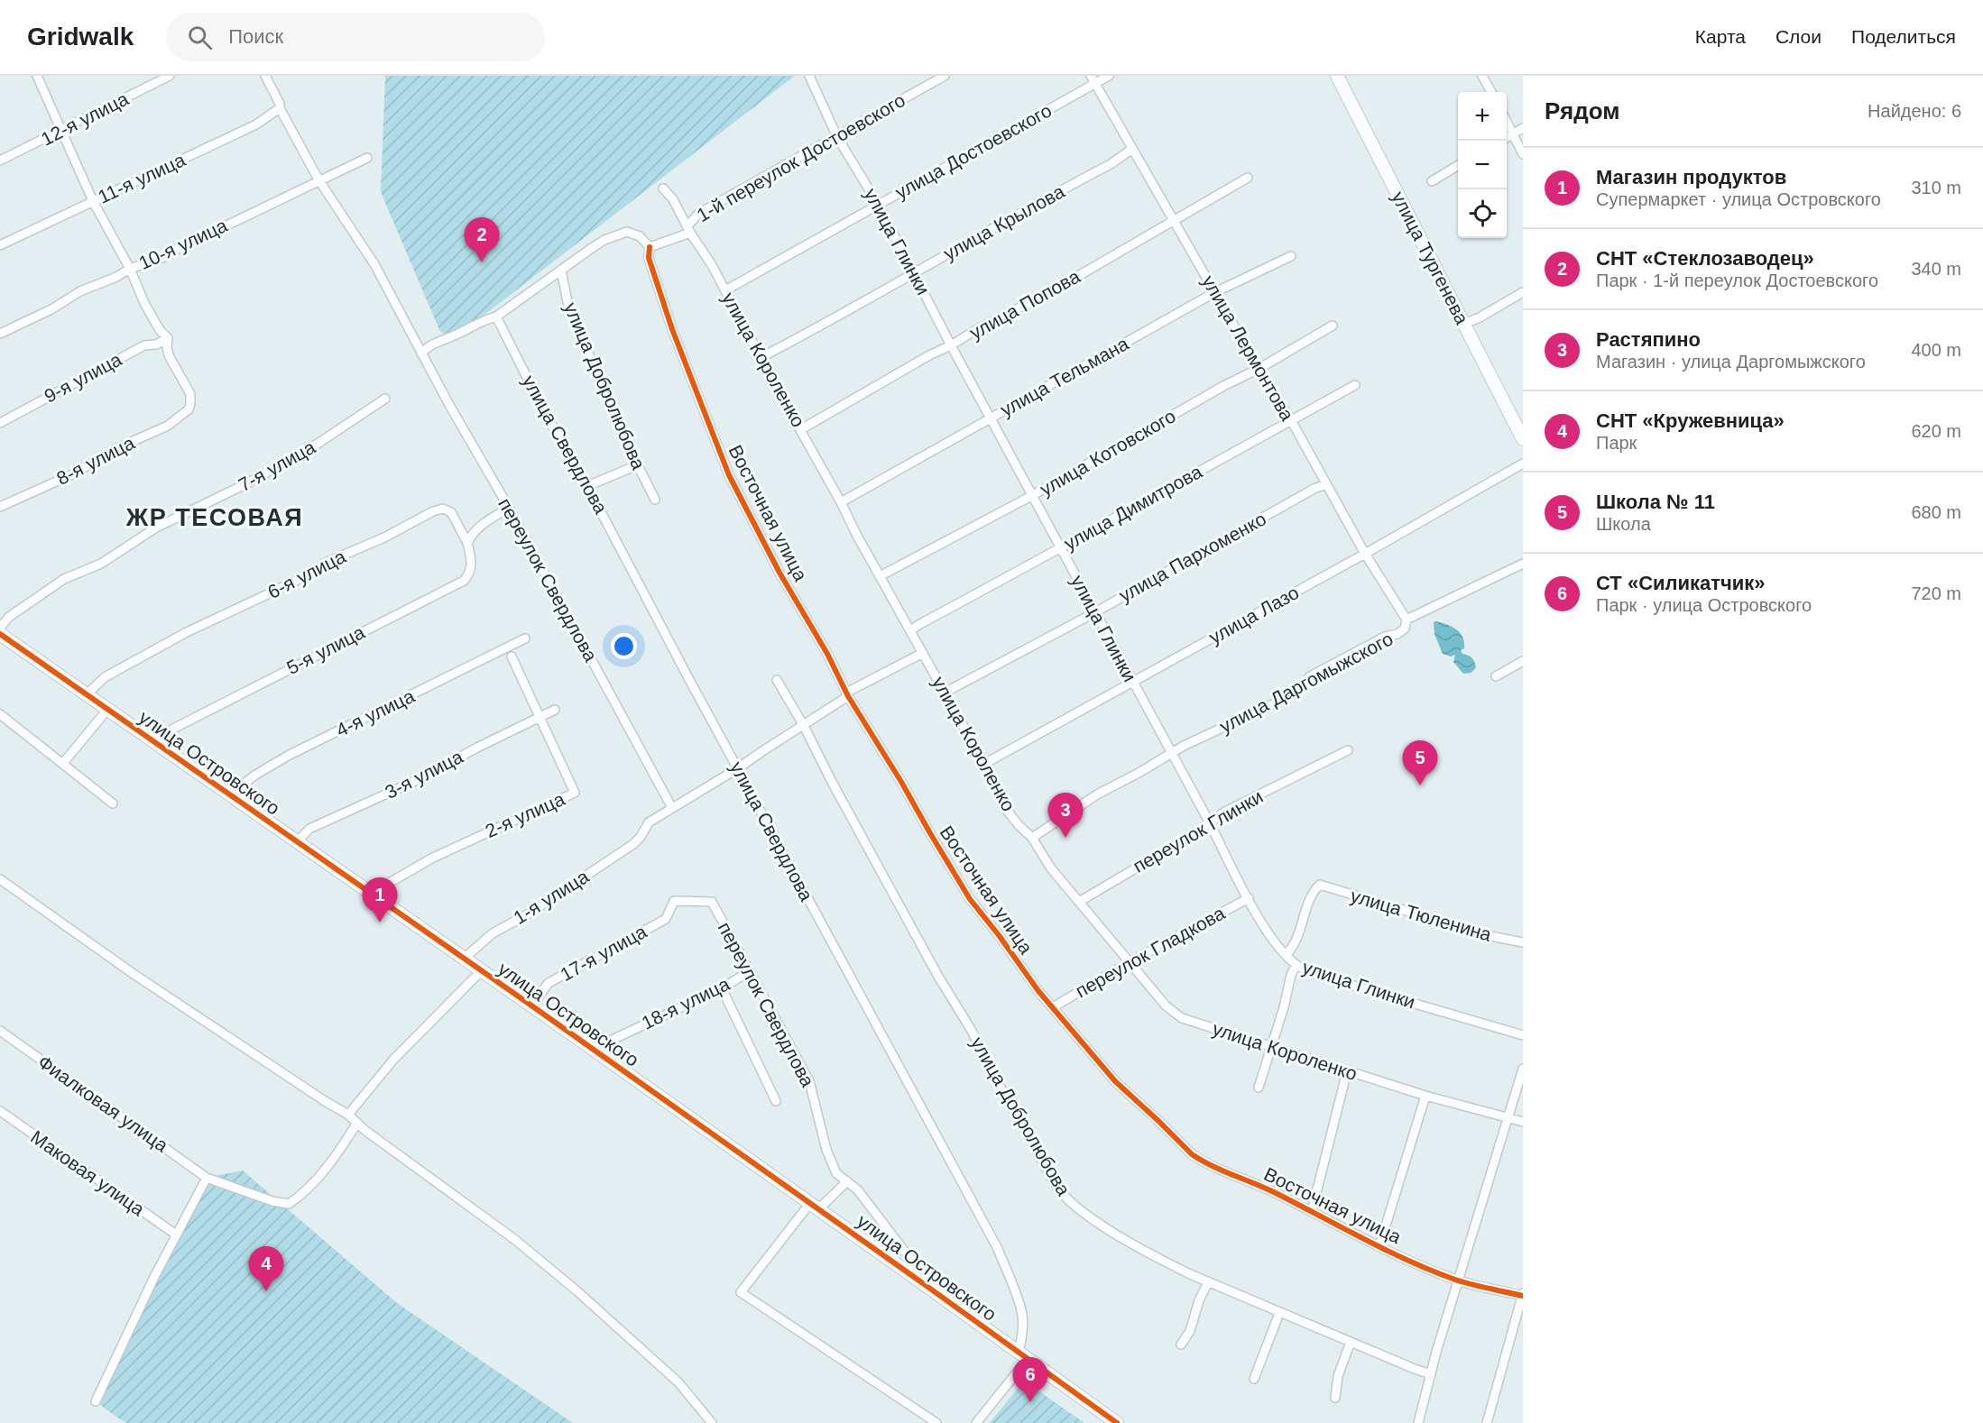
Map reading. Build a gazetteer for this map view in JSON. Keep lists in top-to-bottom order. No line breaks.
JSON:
{"streets":{"street":["12-я улица","улица Достоевского","1-й переулок Достоевского","11-я улица","улица Крылова","улица Глинки","10-я улица","улица Тургенева","улица Попова","улица Лермонтова","улица Короленко","улица Тельмана","9-я улица","улица Добролюбова","улица Свердлова","улица Котовского","8-я улица","7-я улица","улица Димитрова","Восточная улица","улица Пархоменко","6-я улица","переулок Свердлова","улица Лазо","5-я улица","улица Даргомыжского","4-я улица","улица Островского","3-я улица","2-я улица","переулок Глинки","1-я улица","улица Тюленина","переулок Гладкова","17-я улица","18-я улица","Фиалковая улица","Маковая улица"]},"crossings":[["улица Достоевского","улица Глинки"],["улица Достоевского","улица Лермонтова"],["улица Достоевского","улица Короленко"],["1-й переулок Достоевского","улица Глинки"],["1-й переулок Достоевского","улица Короленко"],["1-й переулок Достоевского","Восточная улица"],["11-я улица","переулок Свердлова"],["улица Крылова","улица Глинки"],["улица Крылова","улица Лермонтова"],["улица Крылова","улица Короленко"],["улица Глинки","улица Попова"],["улица Глинки","улица Тельмана"],["улица Глинки","улица Котовского"],["улица Глинки","улица Димитрова"],["улица Глинки","улица Пархоменко"],["улица Глинки","улица Лазо"],["улица Глинки","улица Даргомыжского"],["улица Глинки","переулок Глинки"],["улица Глинки","улица Тюленина"],["улица Глинки","переулок Гладкова"],["10-я улица","переулок Свердлова"],["улица Попова","улица Лермонтова"],["улица Попова","улица Короленко"],["улица Лермонтова","улица Тельмана"],["улица Лермонтова","улица Котовского"],["улица Лермонтова","улица Димитрова"],["улица Лермонтова","улица Пархоменко"],["улица Лермонтова","улица Лазо"],["улица Лермонтова","улица Даргомыжского"],["улица Короленко","улица Тельмана"],["улица Короленко","улица Котовского"],["улица Короленко","улица Димитрова"],["улица Короленко","улица Пархоменко"],["улица Короленко","улица Лазо"],["улица Короленко","улица Даргомыжского"],["улица Короленко","переулок Глинки"],["улица Короленко","1-я улица"],["улица Короленко","переулок Гладкова"],["9-я улица","8-я улица"],["улица Добролюбова","1-я улица"],["улица Свердлова","улица Островского"],["улица Свердлова","1-я улица"],["Восточная улица","1-я улица"],["Восточная улица","переулок Гладкова"],["6-я улица","5-я улица"],["6-я улица","улица Островского"],["переулок Свердлова","улица Островского"],["переулок Свердлова","1-я улица"],["переулок Свердлова","17-я улица"],["переулок Свердлова","18-я улица"],["5-я улица","улица Островского"],["4-я улица","улица Островского"],["улица Островского","3-я улица"],["улица Островского","2-я улица"],["улица Островского","1-я улица"],["улица Островского","17-я улица"],["улица Островского","18-я улица"],["3-я улица","2-я улица"]],"districts":["ЖР ТЕСОВАЯ"],"page":{"header":"Gridwalk","search":"Поиск","nav":["Карта","Слои","Поделиться"],"heading":["Рядом","Найдено: 6"],"map_buttons":["+","−"],"list":[{"mark":"1","name":"Магазин продуктов","note":"Супермаркет · улица Островского","value":"310 m"},{"mark":"2","name":"СНТ «Стеклозаводец»","note":"Парк · 1-й переулок Достоевского","value":"340 m"},{"mark":"3","name":"Растяпино","note":"Магазин · улица Даргомыжского","value":"400 m"},{"mark":"4","name":"СНТ «Кружевница»","note":"Парк","value":"620 m"},{"mark":"5","name":"Школа № 11","note":"Школа","value":"680 m"},{"mark":"6","name":"СТ «Силикатчик»","note":"Парк · улица Островского","value":"720 m"}],"pins":["2","5","3","1","4","6"]}}
